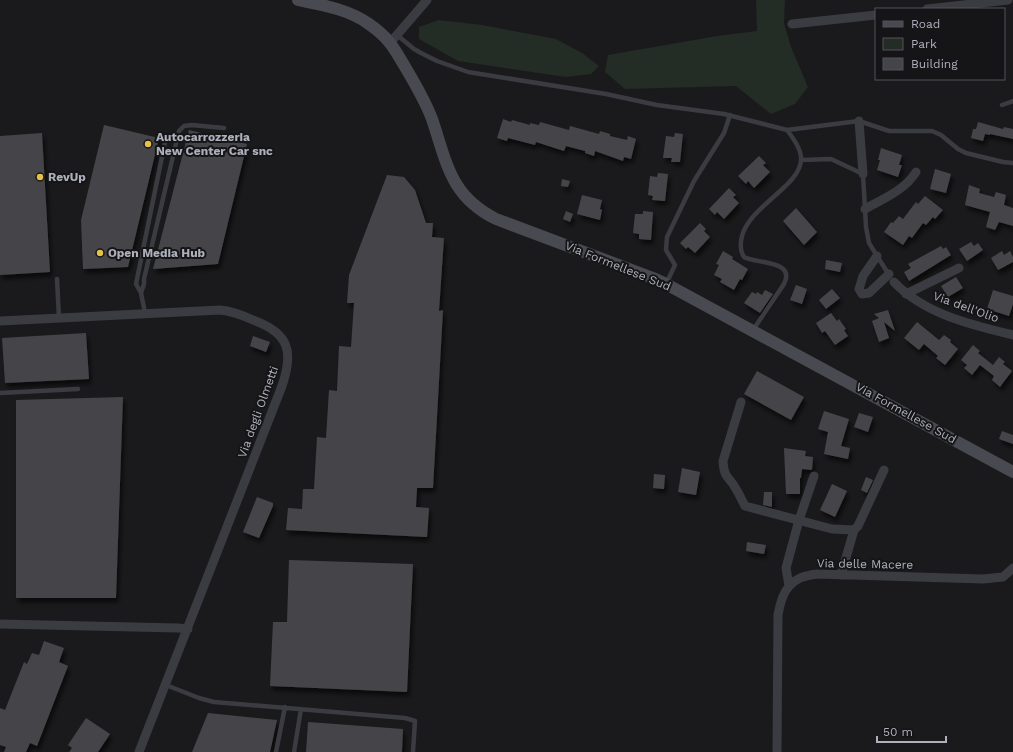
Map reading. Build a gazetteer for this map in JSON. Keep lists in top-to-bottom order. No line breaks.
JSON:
{"streets":{"street":["Via Formellese Sud","Via dell'Olio","Via degli Olmetti","Via delle Macere"]},"places":["Autocarrozzeria New Center Car snc","RevUp","Open Media Hub"],"legend":["Road","Park","Building"],"scale_bar":"50 m"}
